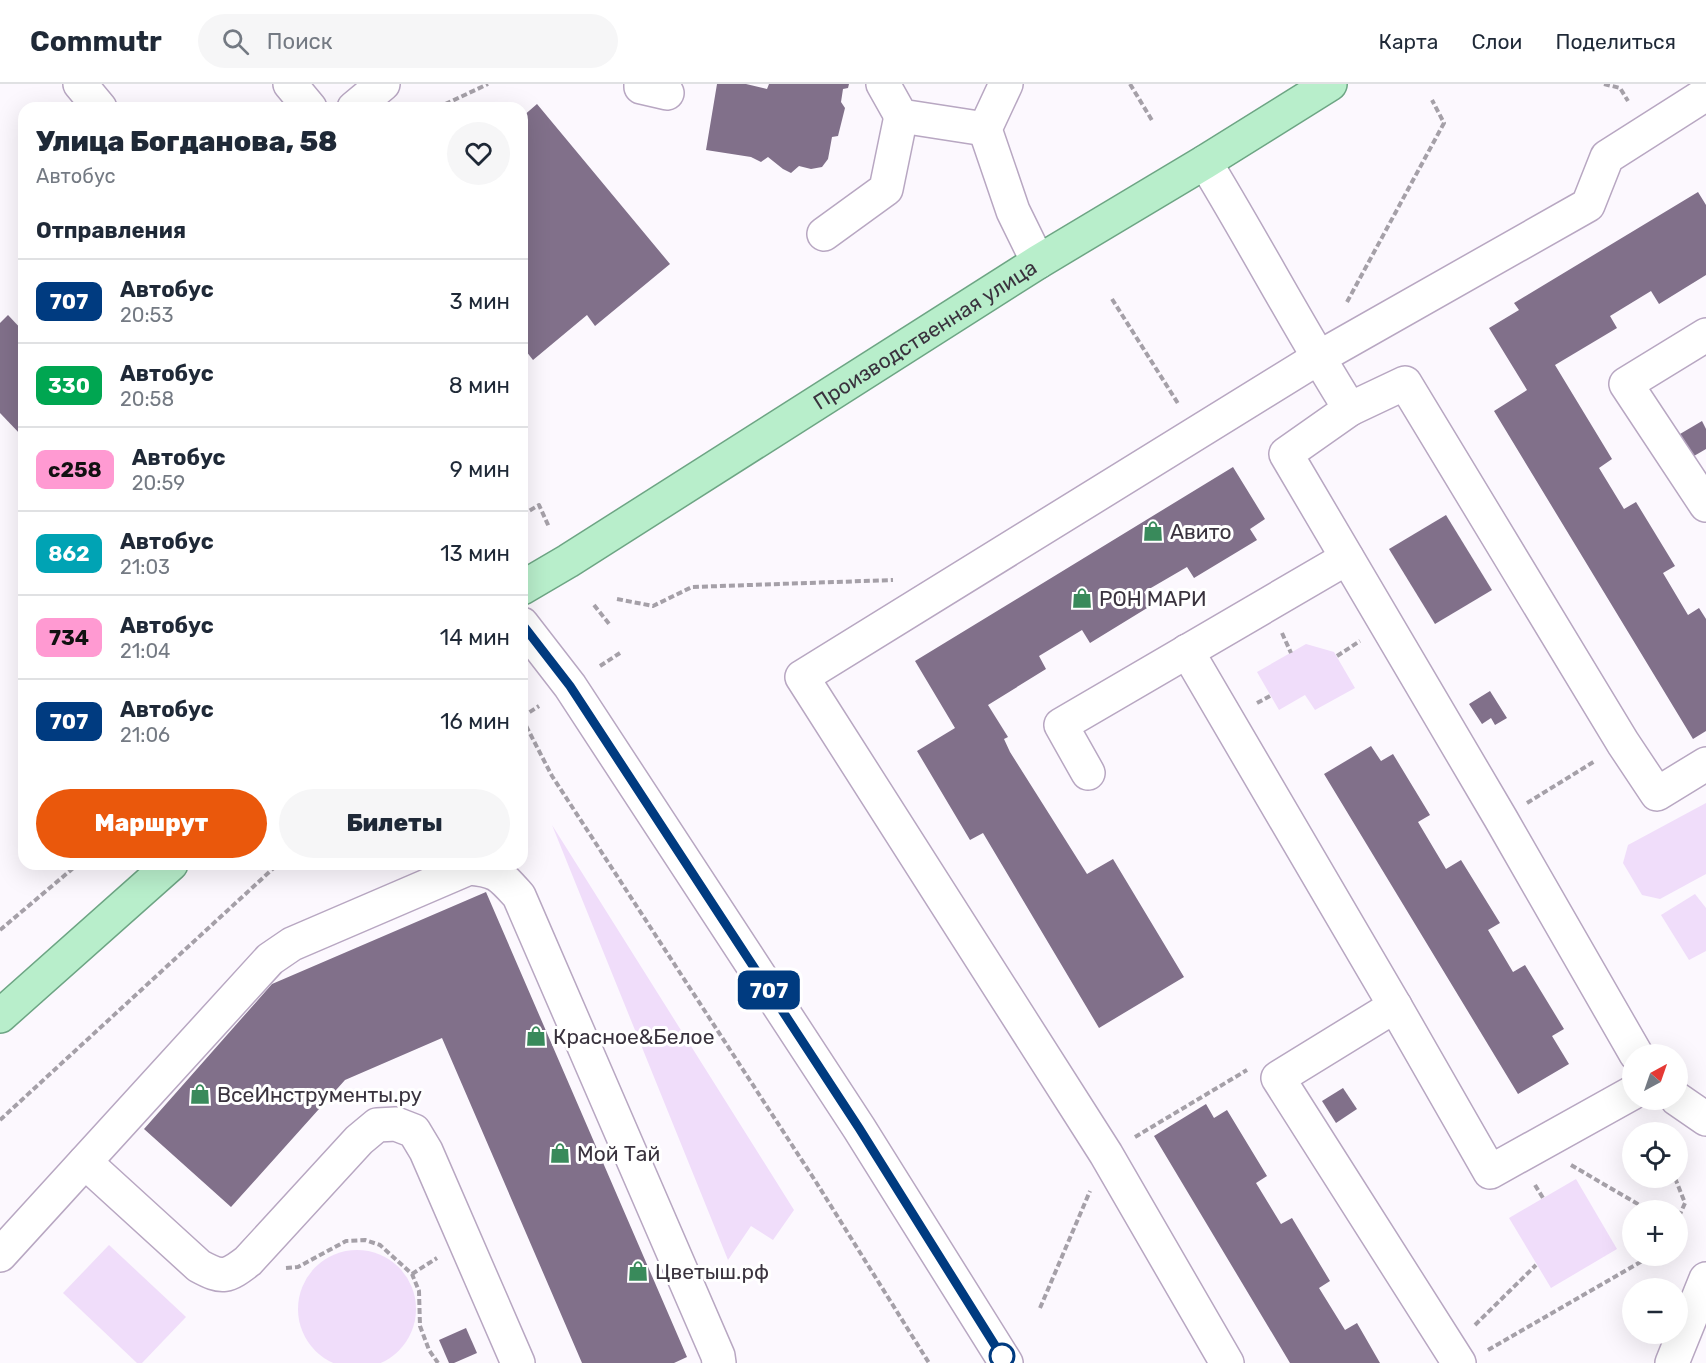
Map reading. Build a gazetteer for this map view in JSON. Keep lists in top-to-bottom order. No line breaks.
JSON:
{"streets":{"main road":["Производственная улица"]},"places":{"shop":["Авито","РОН МАРИ","Красное&Белое","ВсеИнструменты.ру","Мой Тай","Цветыш.рф"]},"lines":["bus line 707"],"north":"top right","page":{"header":"Commutr","search":"Поиск","nav":["Карта","Слои","Поделиться"],"on_map":"707","heading":[["Улица Богданова, 58","Автобус"],"Отправления"],"list":[{"mark":"707","name":"Автобус","note":"20:53","value":"3 мин"},{"mark":"330","name":"Автобус","note":"20:58","value":"8 мин"},{"mark":"с258","name":"Автобус","note":"20:59","value":"9 мин"},{"mark":"862","name":"Автобус","note":"21:03","value":"13 мин"},{"mark":"734","name":"Автобус","note":"21:04","value":"14 мин"},{"mark":"707","name":"Автобус","note":"21:06","value":"16 мин"}],"buttons":["Маршрут","Билеты"],"map_buttons":["+","−"]}}
